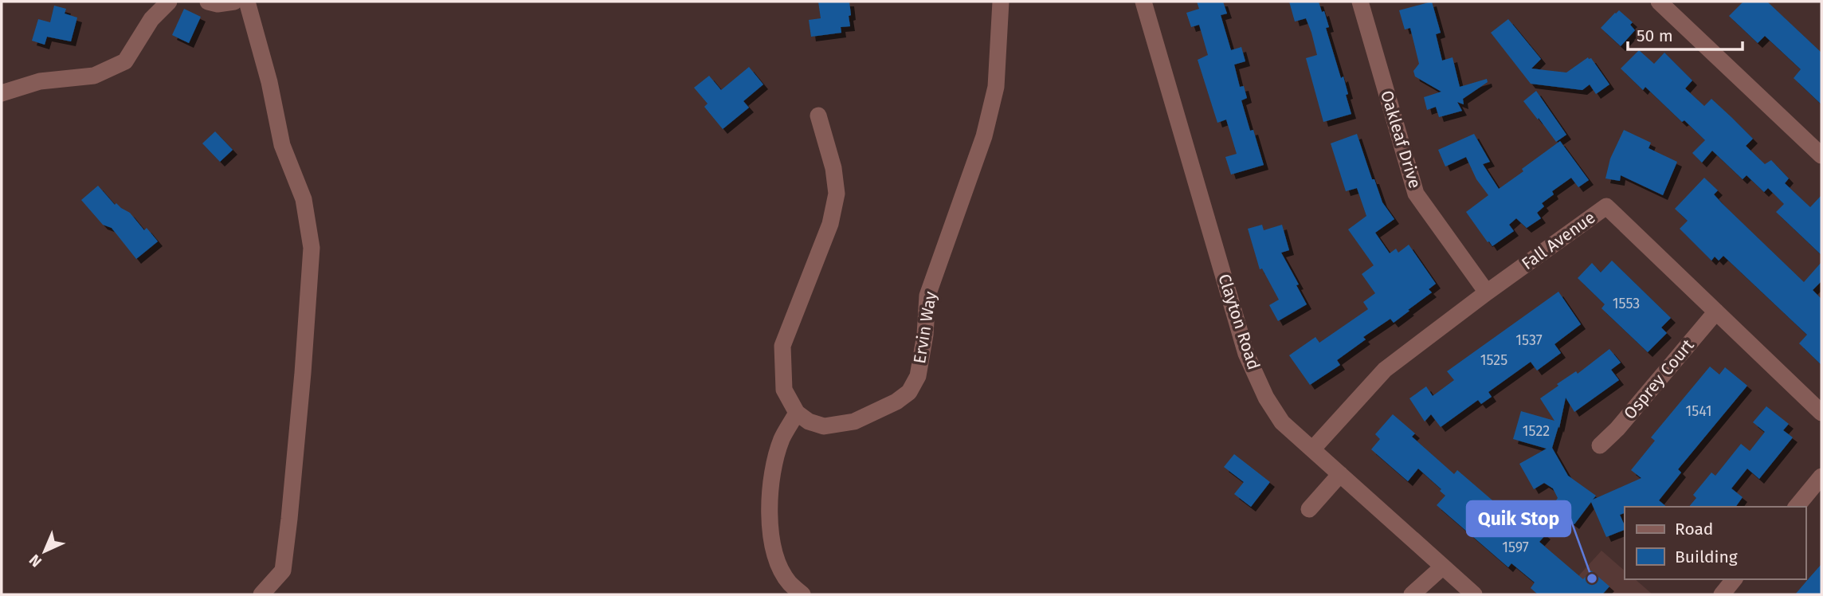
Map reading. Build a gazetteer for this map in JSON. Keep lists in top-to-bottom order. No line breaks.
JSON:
{"streets":{"street":["Oakleaf Drive","Fall Avenue","Clayton Road","Ervin Way","Osprey Court"]},"crossings":[["Oakleaf Drive","Fall Avenue"],["Fall Avenue","Clayton Road"],["Fall Avenue","Osprey Court"]],"places":["Quik Stop"],"house_numbers":["1553","1537","1525","1541","1522","1597"],"legend":["Road","Building"],"scale_bar":"50 m","north":"bottom left"}
